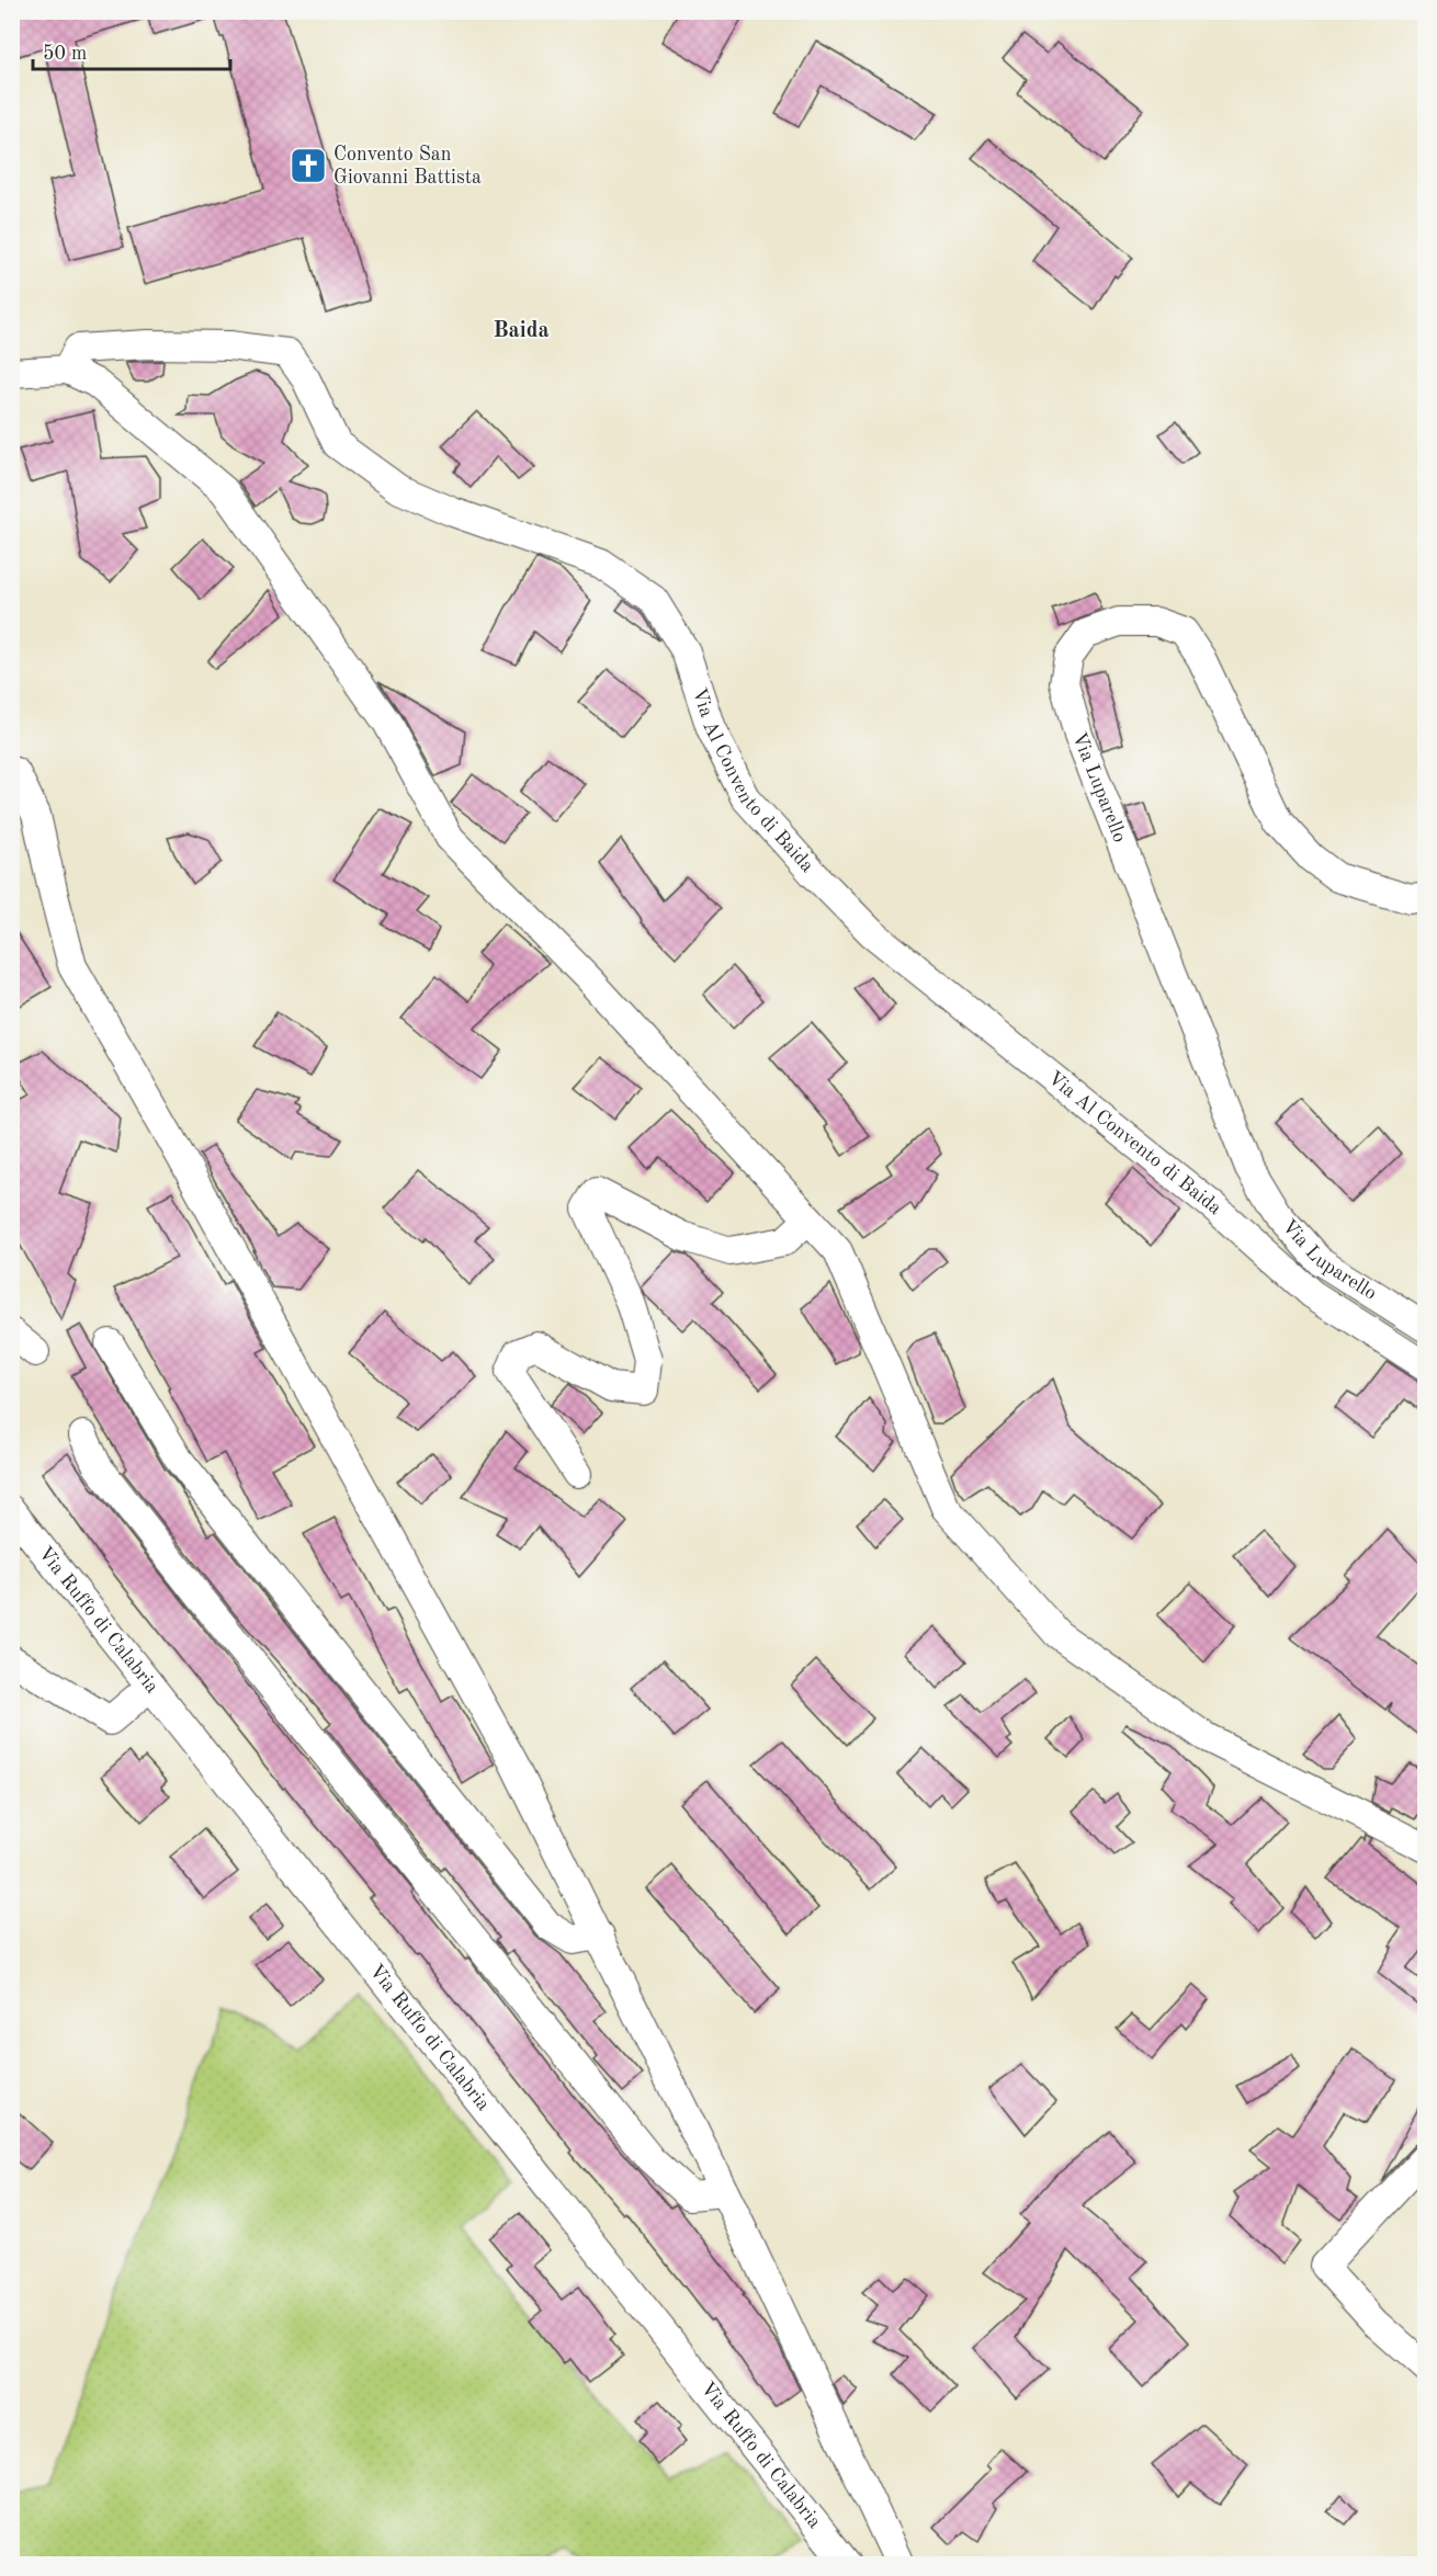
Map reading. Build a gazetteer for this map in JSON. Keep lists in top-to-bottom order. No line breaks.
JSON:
{"streets":{"street":["Via Al Convento di Baida","Via Luparello","Via Ruffo di Calabria"]},"districts":["Baida"],"places":{"church":["Convento San Giovanni Battista"]},"scale_bar":"50 m"}
